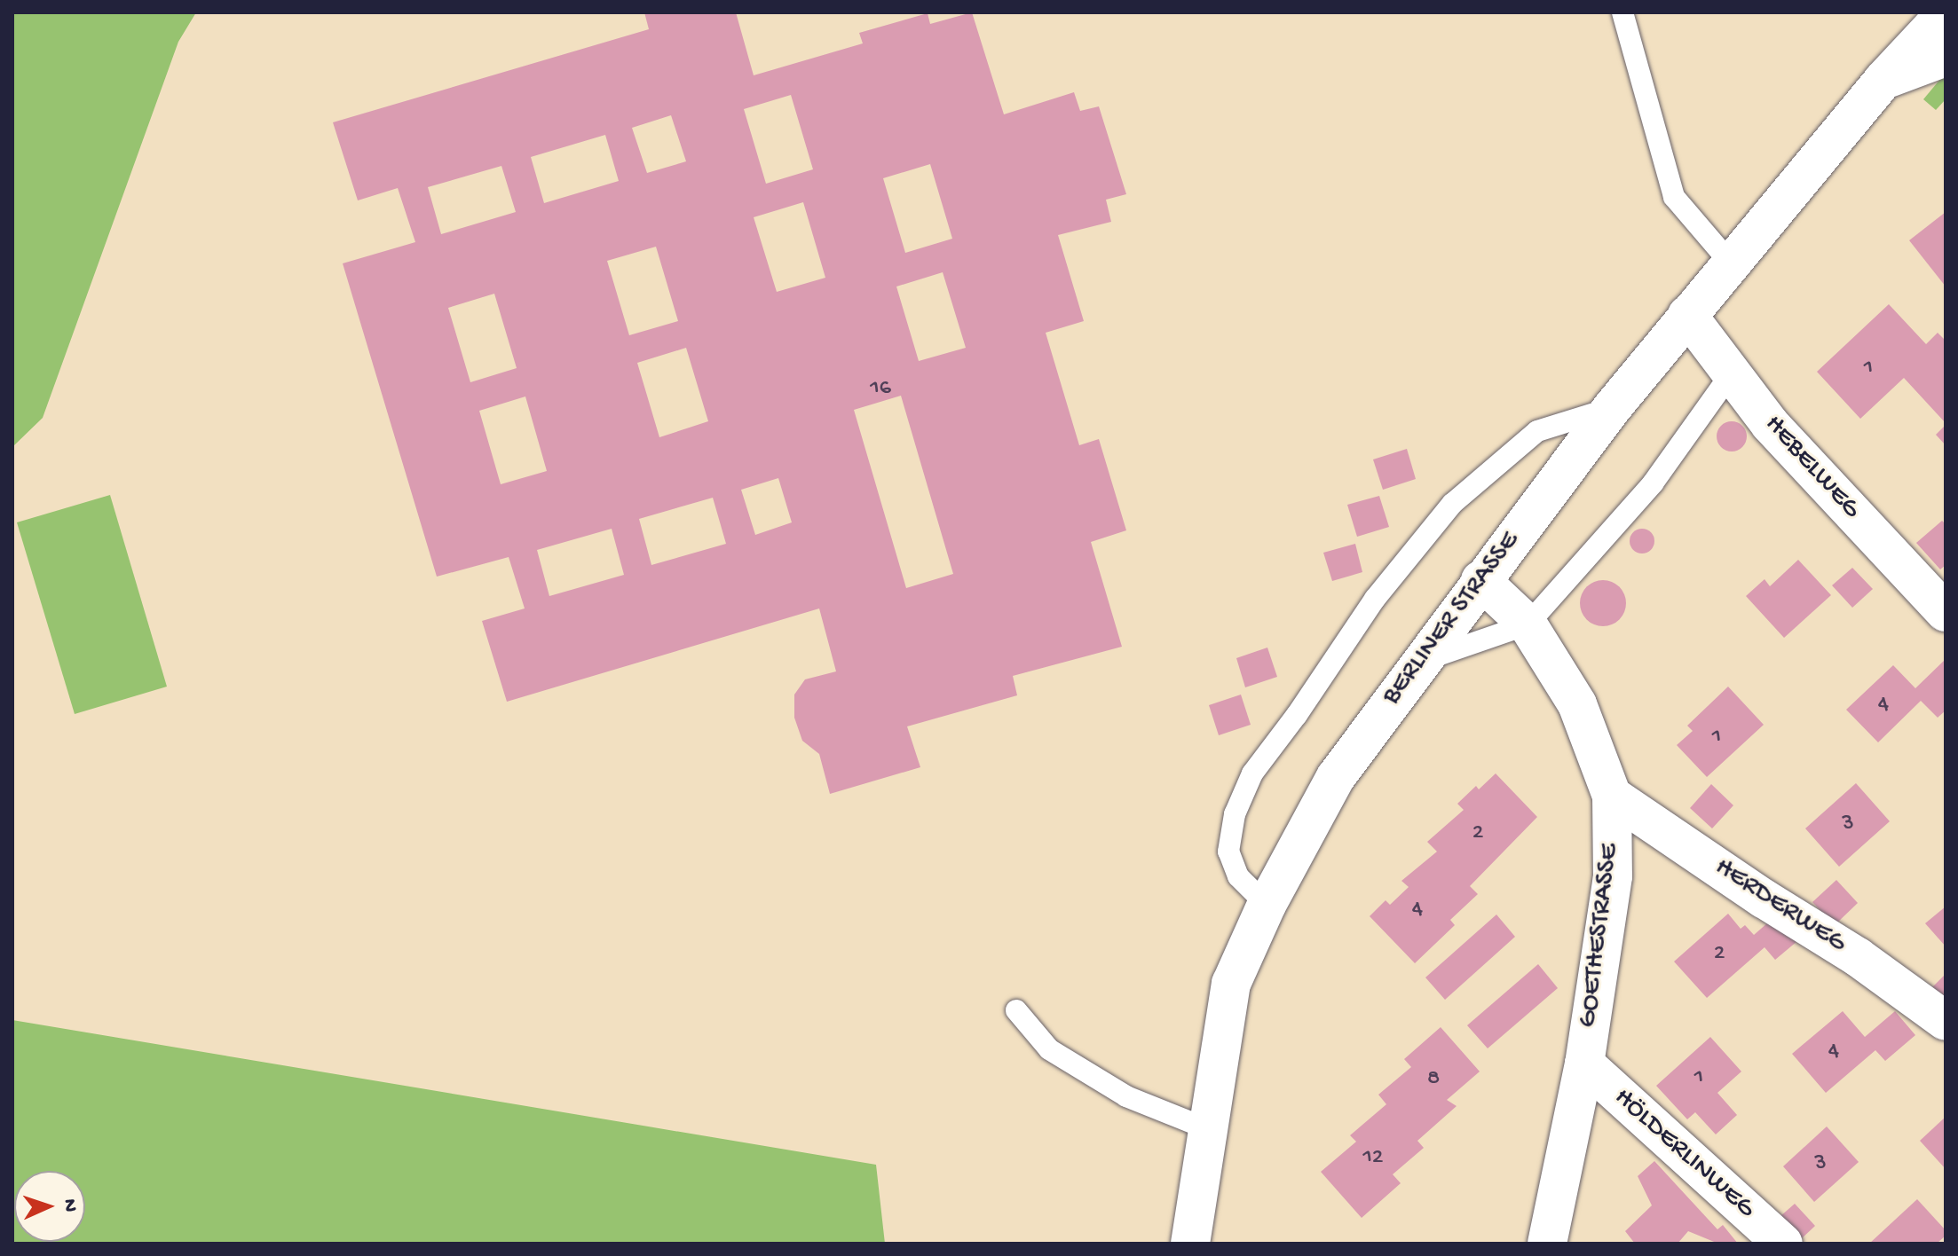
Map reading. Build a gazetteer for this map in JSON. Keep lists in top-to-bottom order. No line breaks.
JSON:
{"streets":{"street":["HEBELWEG","BERLINER STRASSE","HERDERWEG","GOETHESTRASSE","HÖLDERLINWEG"]},"crossings":[["HEBELWEG","BERLINER STRASSE"],["BERLINER STRASSE","GOETHESTRASSE"],["HERDERWEG","GOETHESTRASSE"],["GOETHESTRASSE","HÖLDERLINWEG"]],"house_numbers":["1","16","4","1","3","2","4","2","4","1","8","12","3"],"north":"right"}
